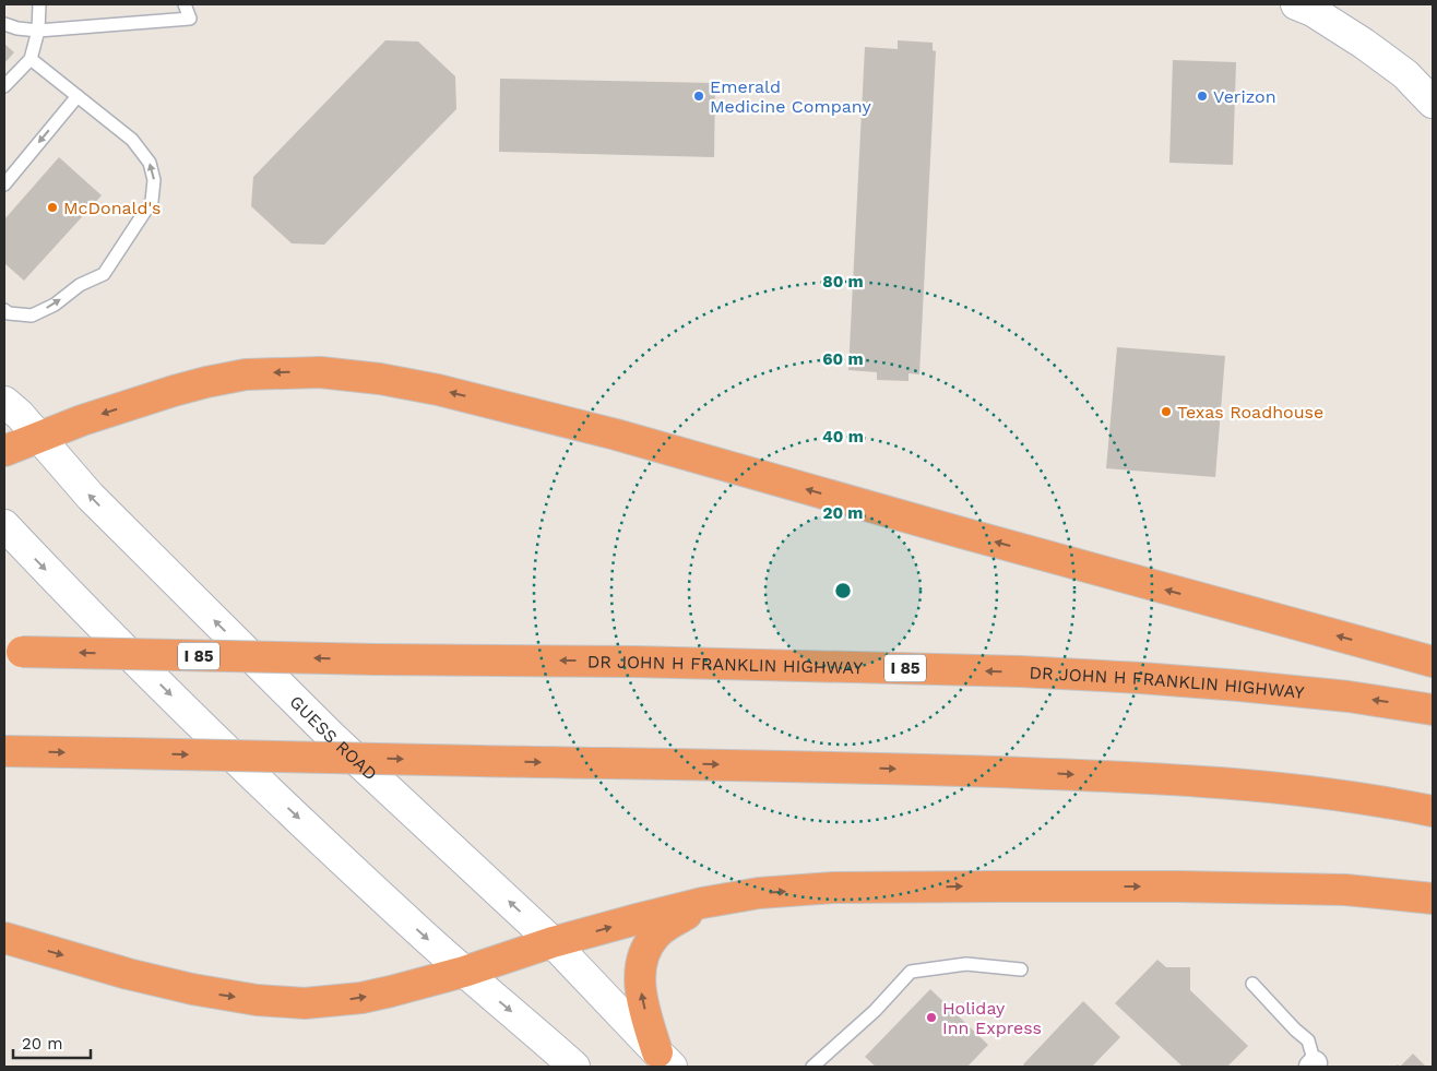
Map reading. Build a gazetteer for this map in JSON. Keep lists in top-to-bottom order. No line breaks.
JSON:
{"streets":{"highway":["I 85","DR JOHN H FRANKLIN HIGHWAY"],"main road":["GUESS ROAD"]},"places":["Emerald Medicine Company","Verizon","McDonald's","Texas Roadhouse","Holiday Inn Express"],"scale_bar":"20 m","rings":["80 m","60 m","40 m","20 m"]}
